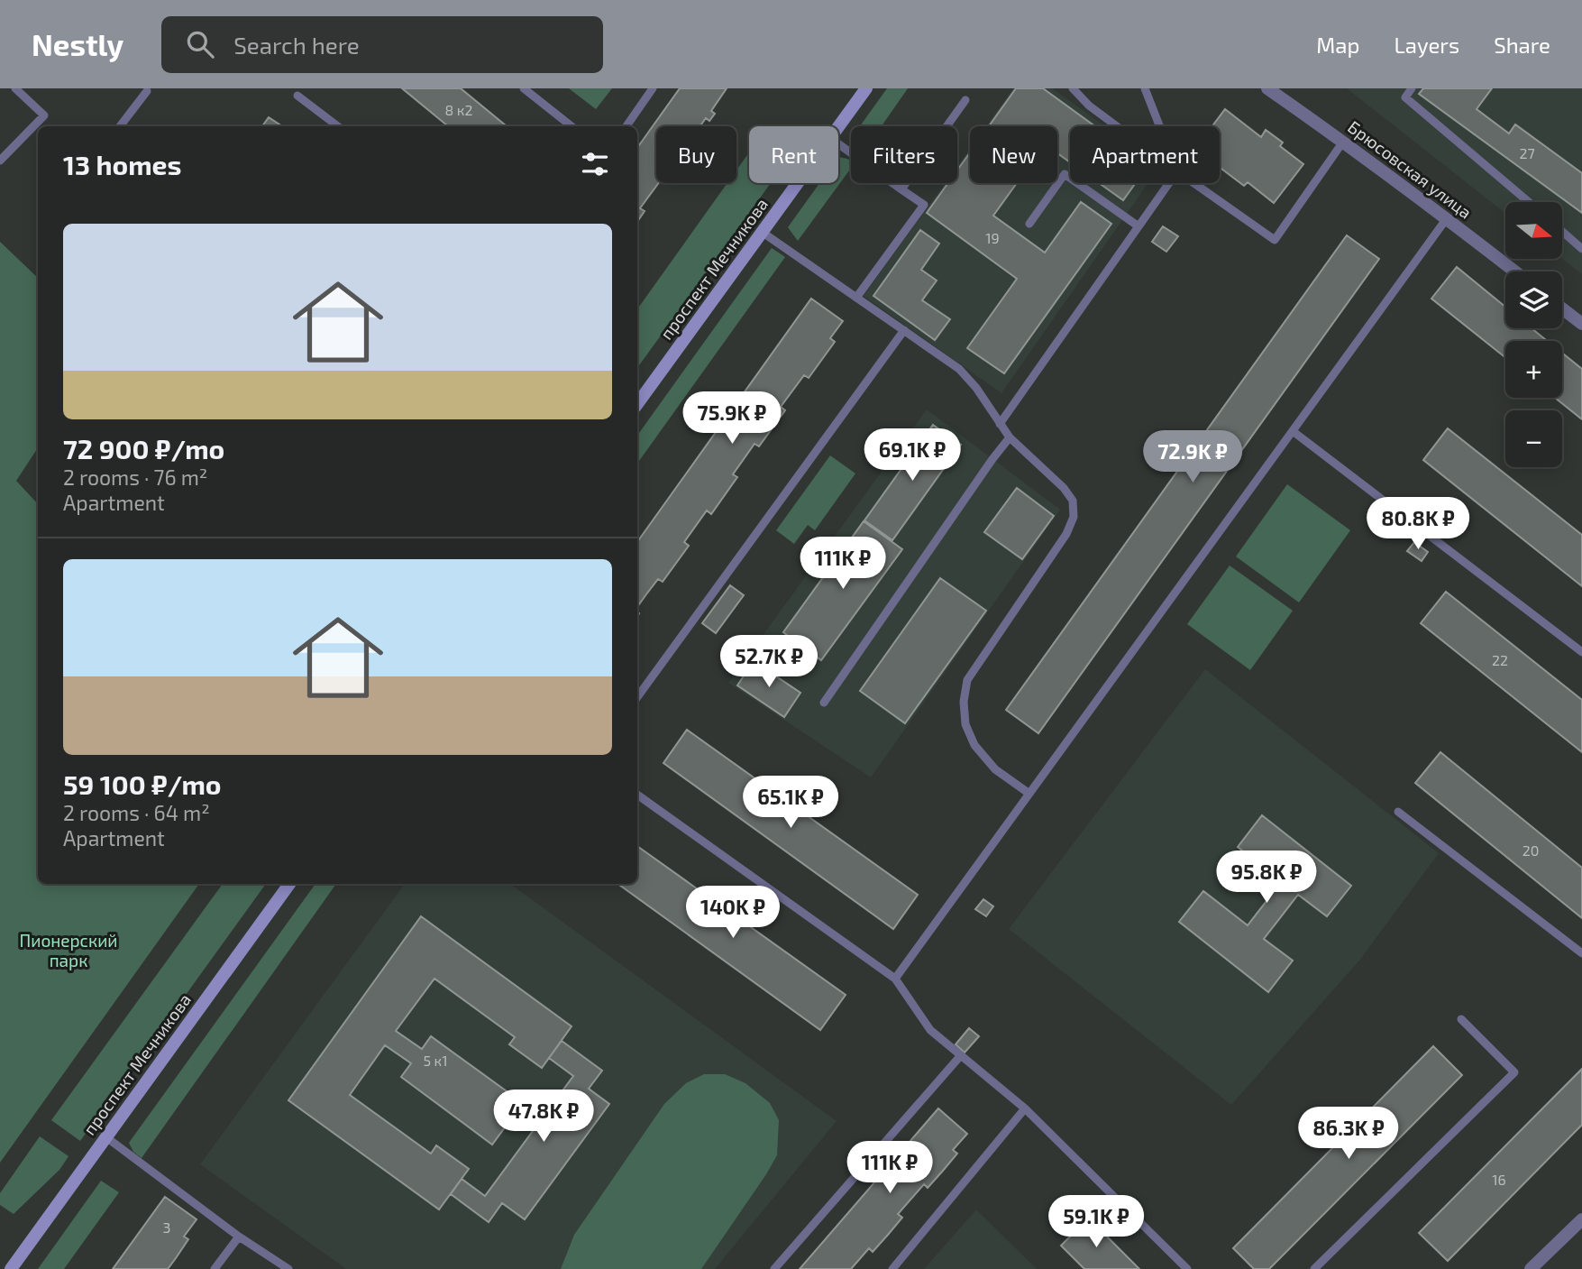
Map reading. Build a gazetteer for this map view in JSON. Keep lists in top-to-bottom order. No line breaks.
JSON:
{"streets":{"street":["Брюсовская улица","проспект Мечникова"]},"parks":["Пионерский парк"],"house_numbers":["8 к2","27","19","22","20","5 к1","16","3"],"north":"right","page":{"header":"Nestly","search":"Search here","nav":["Map","Layers","Share"],"chip":["Buy","Rent","Filters","New","Apartment"],"heading":"13 homes","map_buttons":["+","−"],"list":[{"name":"72 900 ₽/mo","note":"2 rooms · 76 m² · Apartment"},{"name":"59 100 ₽/mo","note":"2 rooms · 64 m² · Apartment"}],"price":["75.9K ₽","69.1K ₽","72.9K ₽","80.8K ₽","111K ₽","52.7K ₽","65.1K ₽","95.8K ₽","140K ₽","47.8K ₽","86.3K ₽","111K ₽","59.1K ₽"]}}
